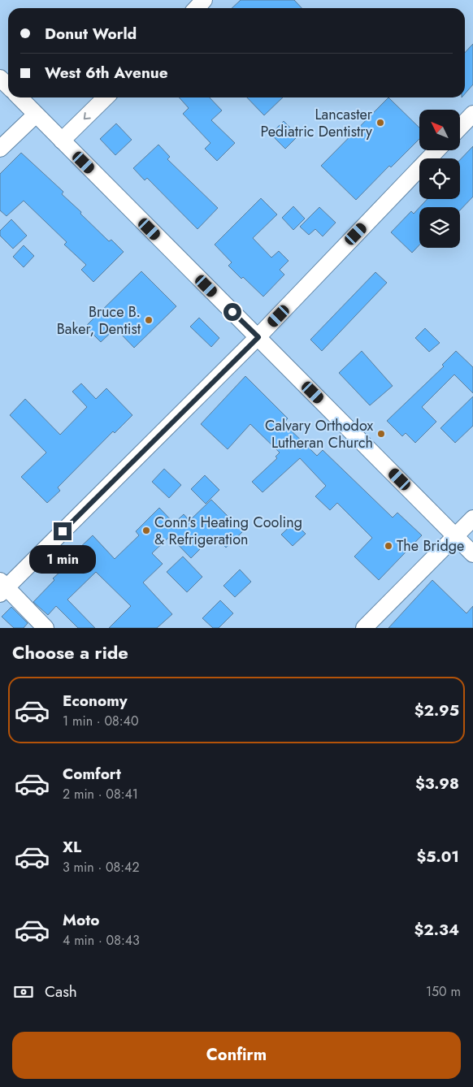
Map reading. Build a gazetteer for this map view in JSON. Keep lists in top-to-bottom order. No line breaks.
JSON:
{"places":["Lancaster Pediatric Dentistry","Bruce B. Baker, Dentist","Calvary Orthodox Lutheran Church","Conn's Heating Cooling & Refrigeration","The Bridge"],"north":"top left","page":{"banner":["Donut World","West 6th Avenue"],"bubble":"1 min","heading":"Choose a ride","list":[{"name":"Economy","note":"1 min · 08:40","value":"$2.95"},{"name":"Comfort","note":"2 min · 08:41","value":"$3.98"},{"name":"XL","note":"3 min · 08:42","value":"$5.01"},{"name":"Moto","note":"4 min · 08:43","value":"$2.34"}],"pay":["Cash","150 m"],"buttons":"Confirm"}}
